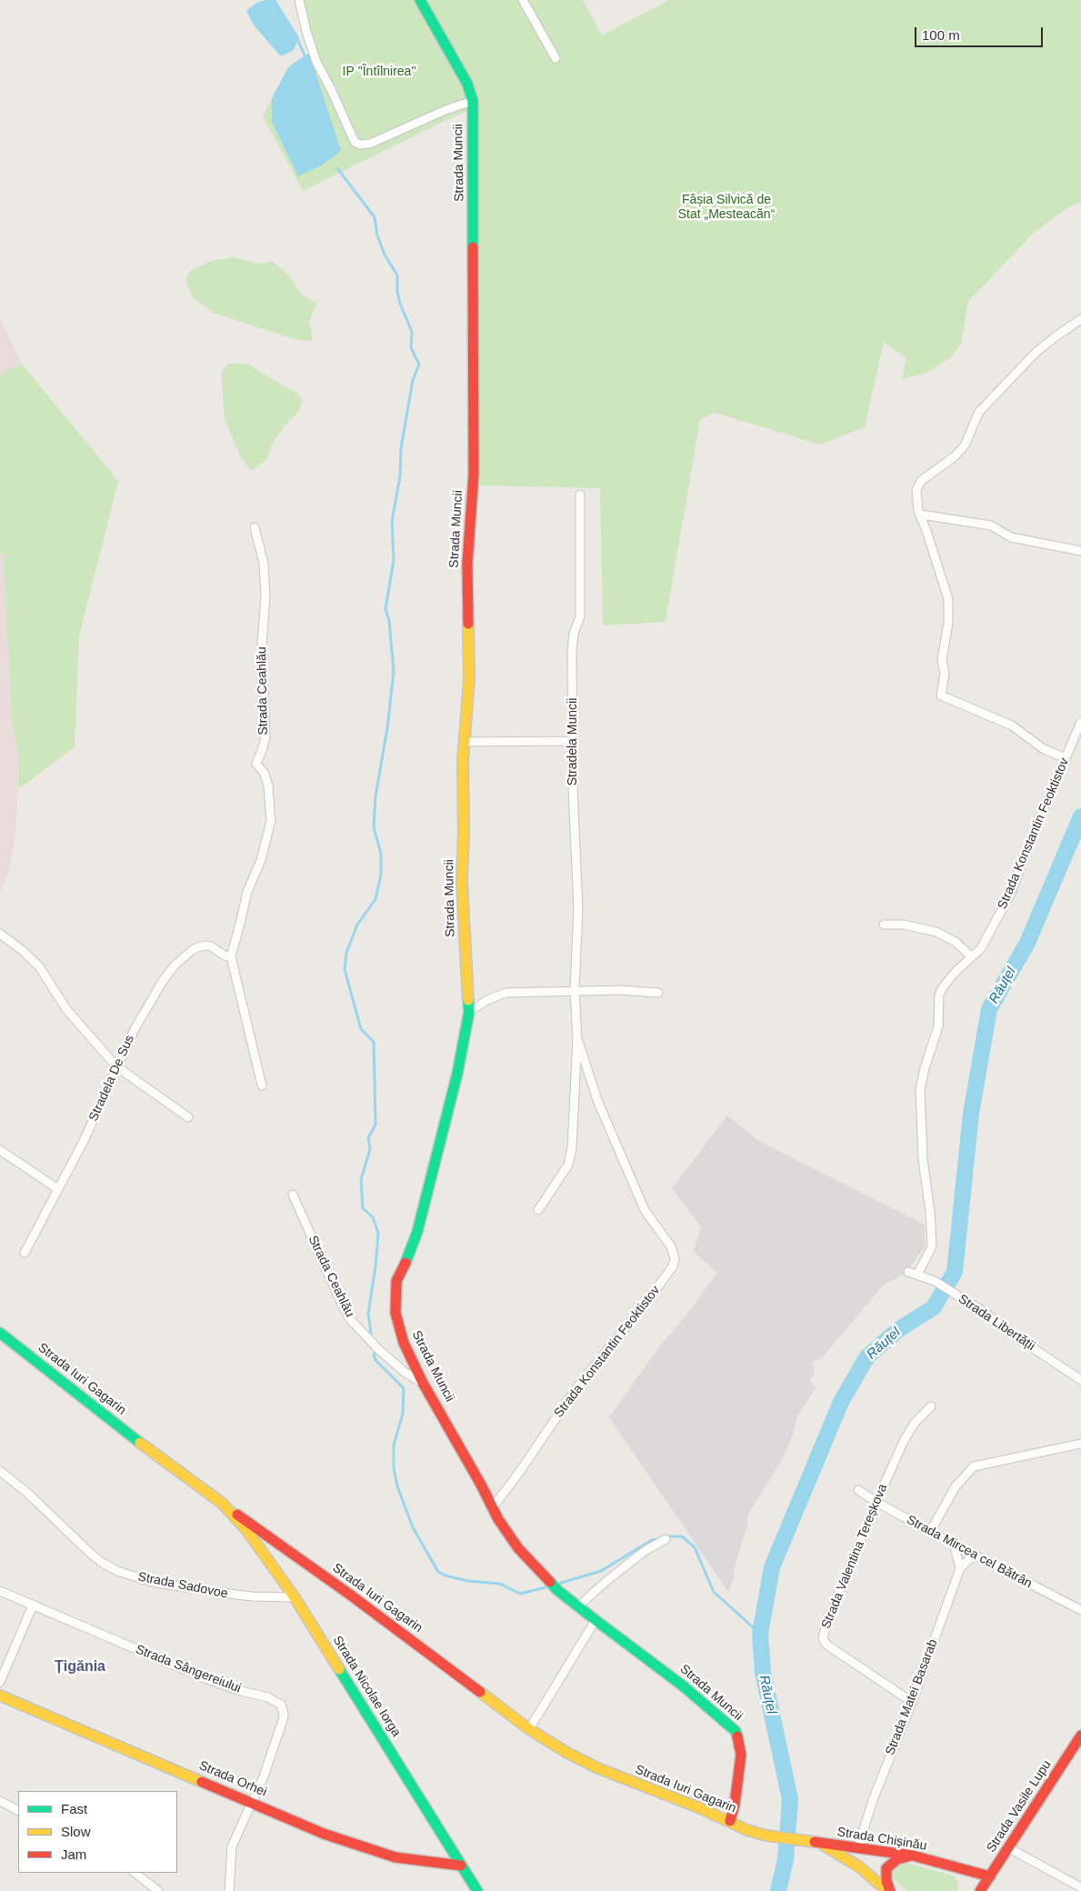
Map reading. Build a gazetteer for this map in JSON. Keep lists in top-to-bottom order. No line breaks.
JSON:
{"streets":{"street":["Strada Muncii","Strada Ceahlău","Stradela Muncii","Strada Konstantin Feoktistov","Stradela De Sus","Strada Libertății","Strada Iuri Gagarin","Strada Mircea cel Bătrân","Strada Valentina Tereșkova","Strada Sadovoe","Strada Sângereiului","Strada Nicolae Iorga","Strada Matei Basarab","Strada Orhei","Strada Vasile Lupu","Strada Chișinău"]},"crossings":[["Strada Muncii","Strada Ceahlău"],["Strada Muncii","Strada Konstantin Feoktistov"],["Strada Muncii","Strada Iuri Gagarin"],["Strada Ceahlău","Stradela De Sus"],["Stradela Muncii","Strada Konstantin Feoktistov"],["Strada Konstantin Feoktistov","Strada Libertății"],["Strada Iuri Gagarin","Strada Nicolae Iorga"],["Strada Iuri Gagarin","Strada Chișinău"],["Strada Mircea cel Bătrân","Strada Valentina Tereșkova"],["Strada Valentina Tereșkova","Strada Matei Basarab"],["Strada Sadovoe","Strada Nicolae Iorga"],["Strada Sângereiului","Strada Orhei"],["Strada Nicolae Iorga","Strada Orhei"],["Strada Matei Basarab","Strada Chișinău"],["Strada Vasile Lupu","Strada Chișinău"]],"districts":["Țigănia"],"water":["Răuțel"],"parks":["IP \"Întîlnirea\"","Fâșia Silvică de Stat „Mesteacăn“"],"legend":["Fast","Slow","Jam"],"scale_bar":"100 m"}
